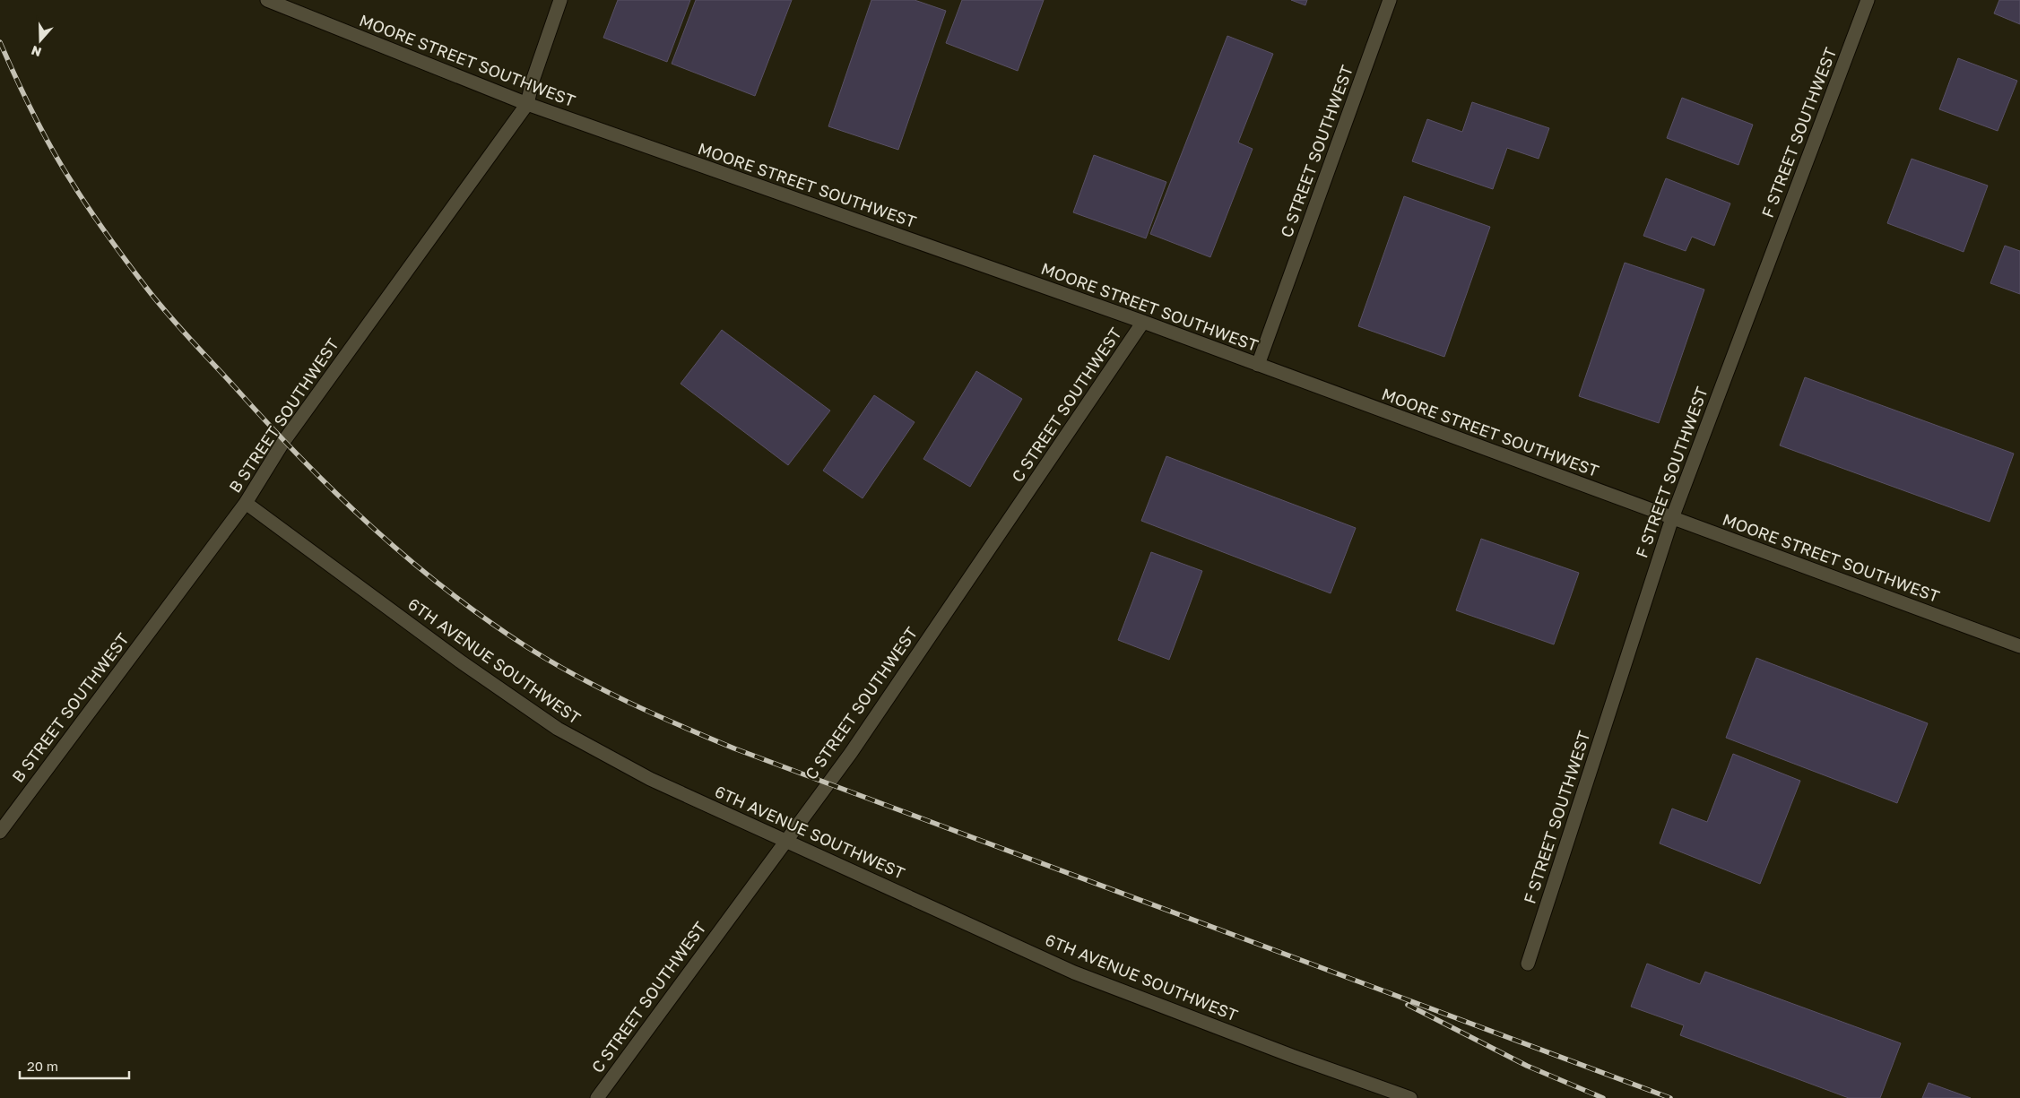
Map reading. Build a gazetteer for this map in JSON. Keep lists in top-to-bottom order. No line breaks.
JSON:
{"streets":{"street":["MOORE STREET SOUTHWEST","F STREET SOUTHWEST","C STREET SOUTHWEST","B STREET SOUTHWEST","6TH AVENUE SOUTHWEST"]},"crossings":[["MOORE STREET SOUTHWEST","F STREET SOUTHWEST"],["MOORE STREET SOUTHWEST","C STREET SOUTHWEST"],["MOORE STREET SOUTHWEST","B STREET SOUTHWEST"],["C STREET SOUTHWEST","6TH AVENUE SOUTHWEST"],["B STREET SOUTHWEST","6TH AVENUE SOUTHWEST"]],"scale_bar":"20 m","north":"bottom"}
